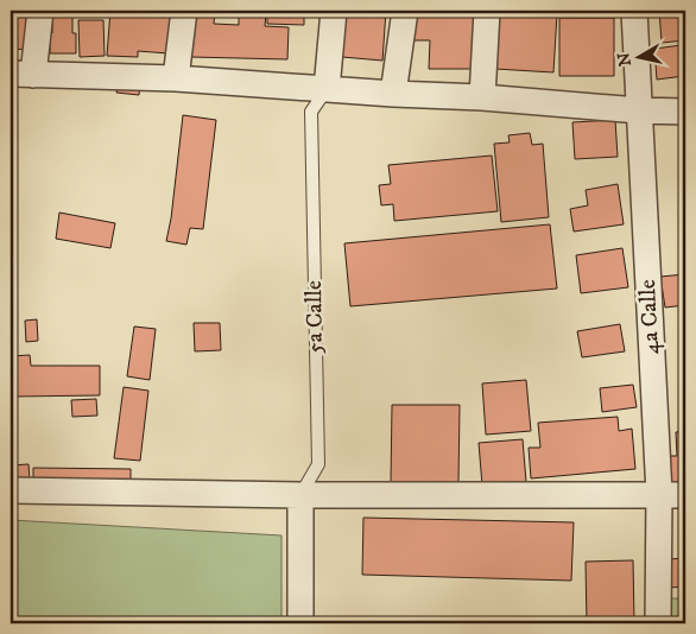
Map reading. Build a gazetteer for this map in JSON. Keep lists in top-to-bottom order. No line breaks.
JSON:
{"streets":{"street":["5a Calle","4a Calle"]},"north":"left"}
